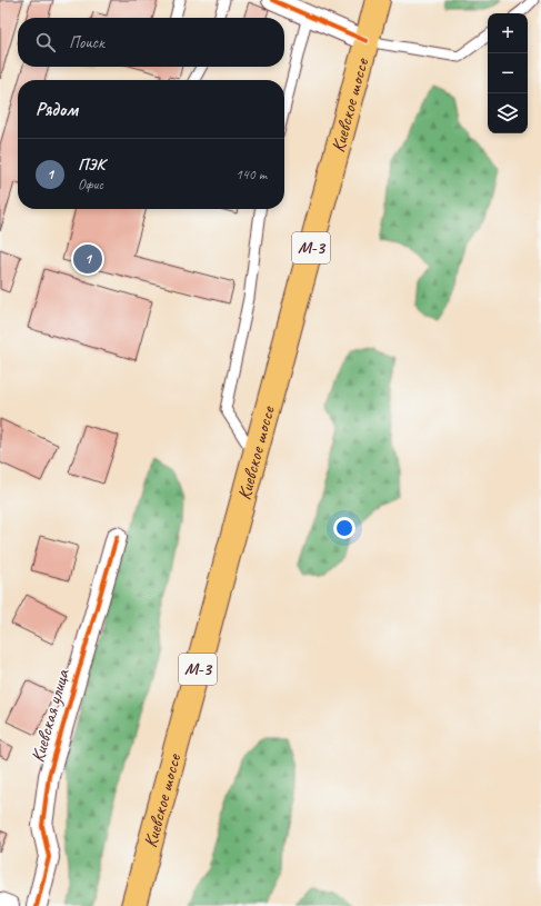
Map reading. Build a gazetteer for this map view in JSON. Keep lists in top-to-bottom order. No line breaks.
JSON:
{"streets":{"highway":["Киевское шоссе","М-3"],"street":["Киевская улица"]},"page":{"map_buttons":["+","−"],"search":"Поиск","heading":"Рядом","list":[{"mark":"1","name":"ПЭК","note":"Офис","value":"140 m"}],"pins":"1"}}
